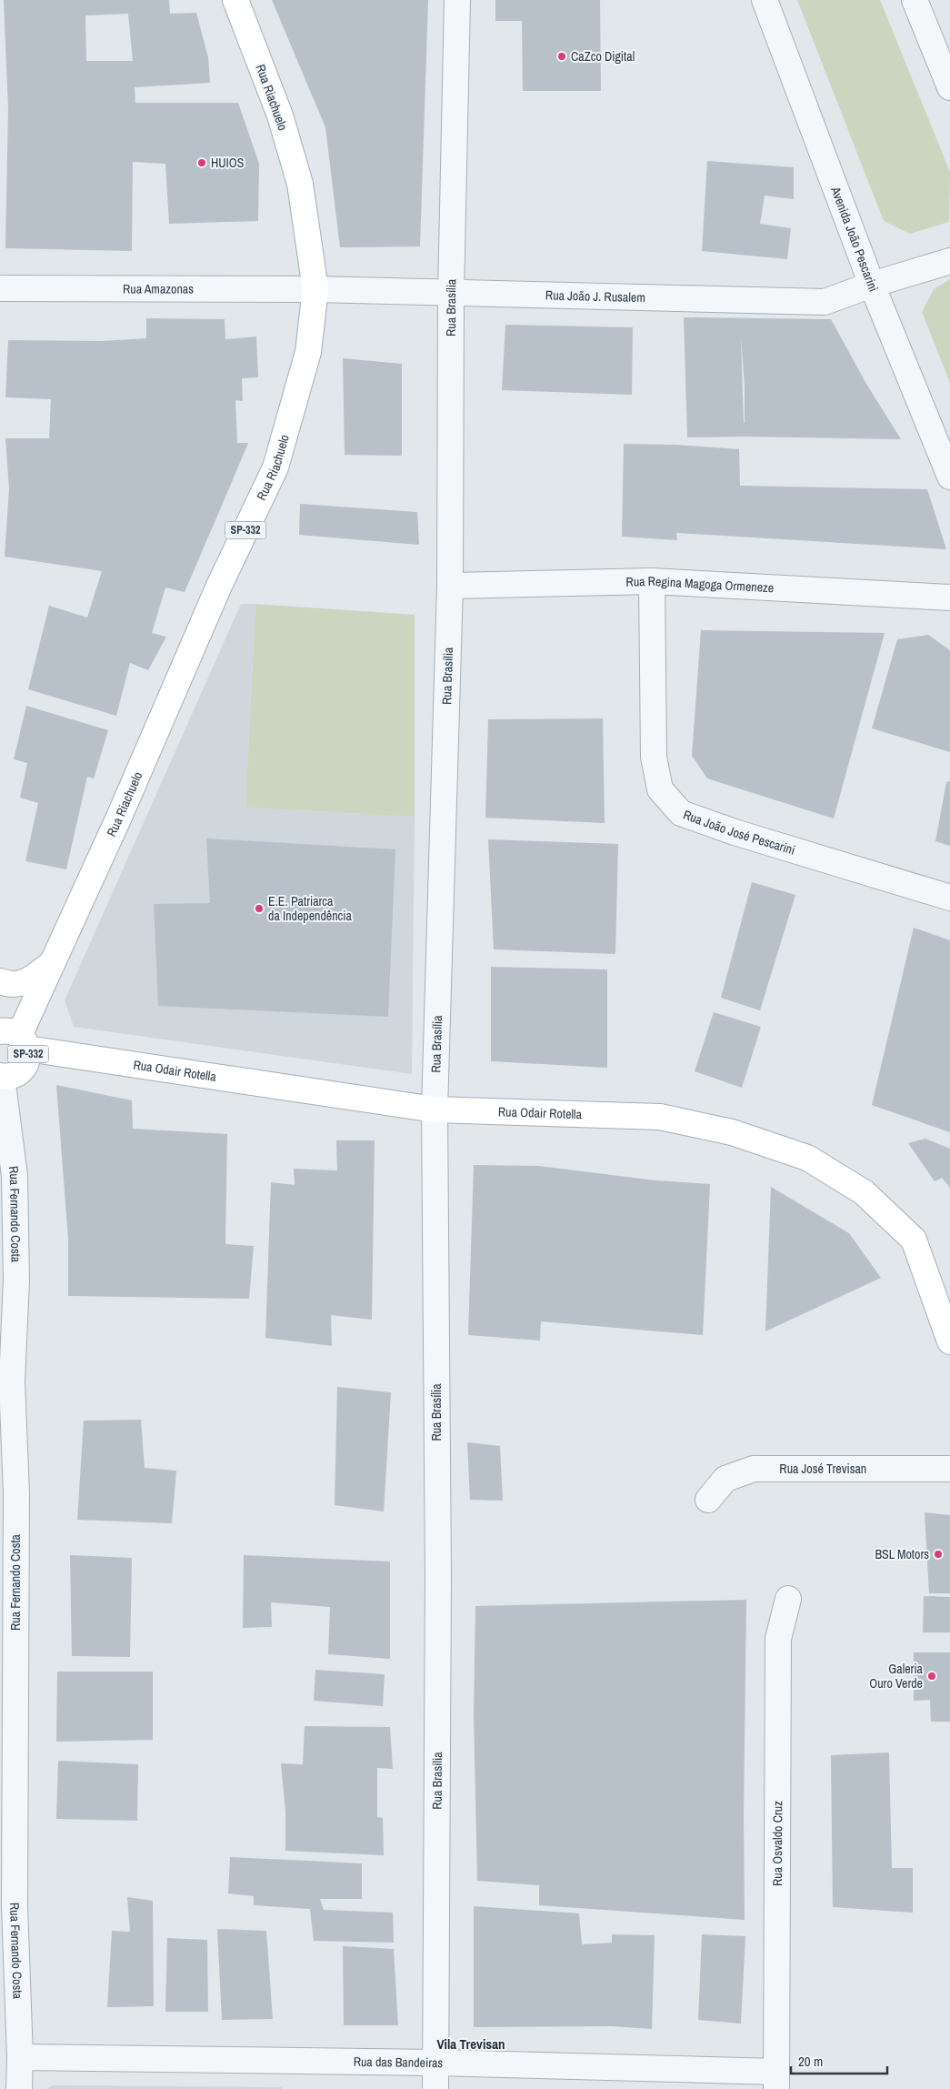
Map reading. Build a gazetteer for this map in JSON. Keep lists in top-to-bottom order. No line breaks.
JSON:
{"streets":{"main road":["Rua Riachuelo","SP-332","Rua Odair Rotella"],"street":["Avenida João Pescarini","Rua Amazonas","Rua João J. Rusalem","Rua Brasília","Rua Regina Magoga Ormeneze","Rua João José Pescarini","Rua Fernando Costa","Rua José Trevisan","Rua Osvaldo Cruz","Rua das Bandeiras"]},"crossings":[["Rua Riachuelo","Rua Amazonas"],["Rua Riachuelo","Rua João J. Rusalem"],["Rua Riachuelo","SP-332"],["Rua Riachuelo","Rua Odair Rotella"],["Avenida João Pescarini","Rua João J. Rusalem"],["Rua Amazonas","Rua João J. Rusalem"],["Rua João J. Rusalem","Rua Brasília"],["Rua Brasília","Rua Regina Magoga Ormeneze"],["Rua Brasília","Rua Odair Rotella"],["Rua Brasília","Rua das Bandeiras"],["SP-332","Rua Odair Rotella"],["SP-332","Rua Fernando Costa"],["Rua Regina Magoga Ormeneze","Rua João José Pescarini"],["Rua Fernando Costa","Rua das Bandeiras"],["Rua Osvaldo Cruz","Rua das Bandeiras"]],"districts":["Vila Trevisan"],"places":["CaZco Digital","HUIOS","E.E. Patriarca da Independência","BSL Motors","Galeria Ouro Verde"],"scale_bar":"20 m"}
